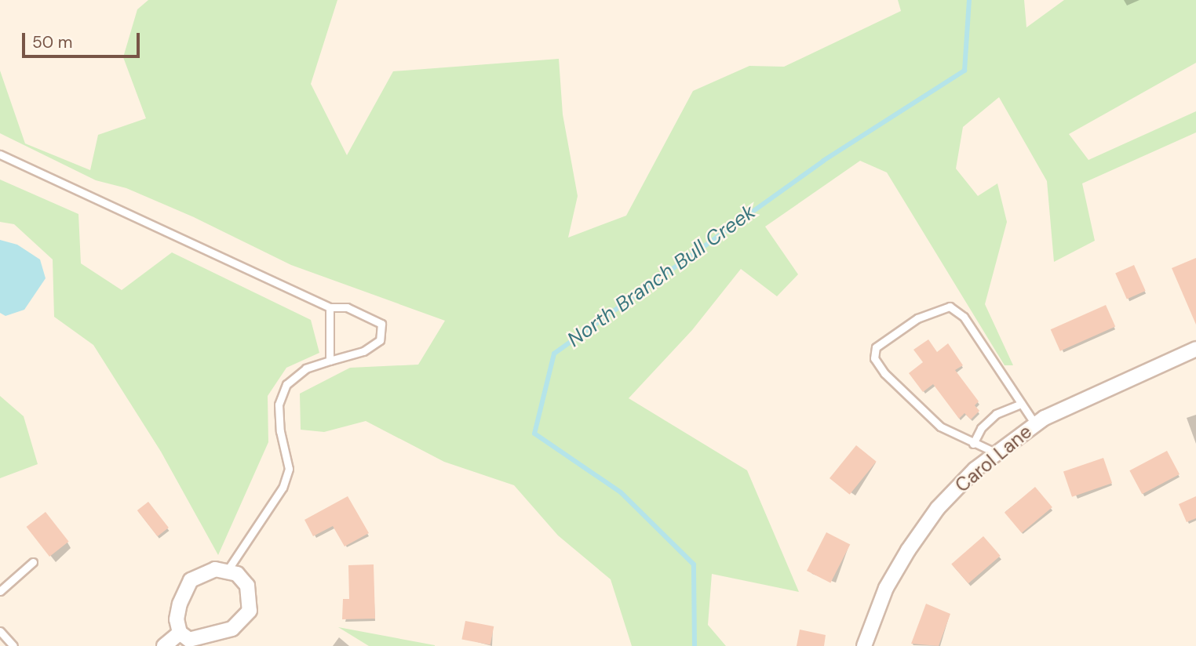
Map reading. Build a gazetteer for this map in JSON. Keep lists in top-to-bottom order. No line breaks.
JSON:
{"streets":{"street":["Carol Lane"]},"water":["North Branch Bull Creek"],"scale_bar":"50 m"}
